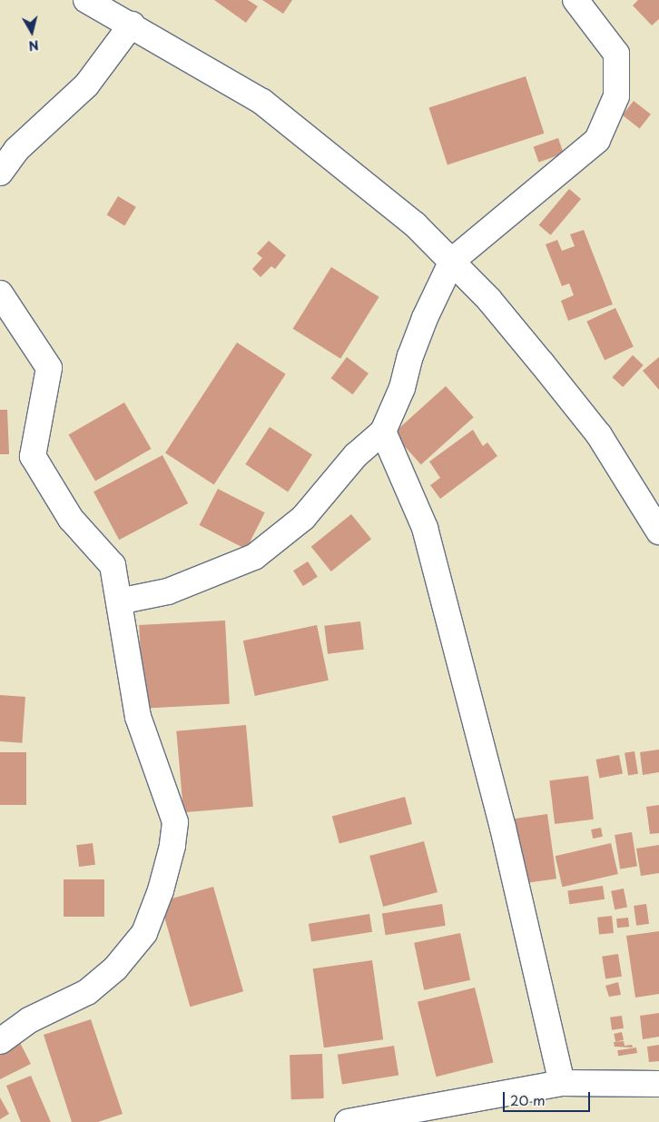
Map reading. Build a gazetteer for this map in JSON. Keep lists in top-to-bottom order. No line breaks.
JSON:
{"scale_bar":"20 m","north":"bottom"}
